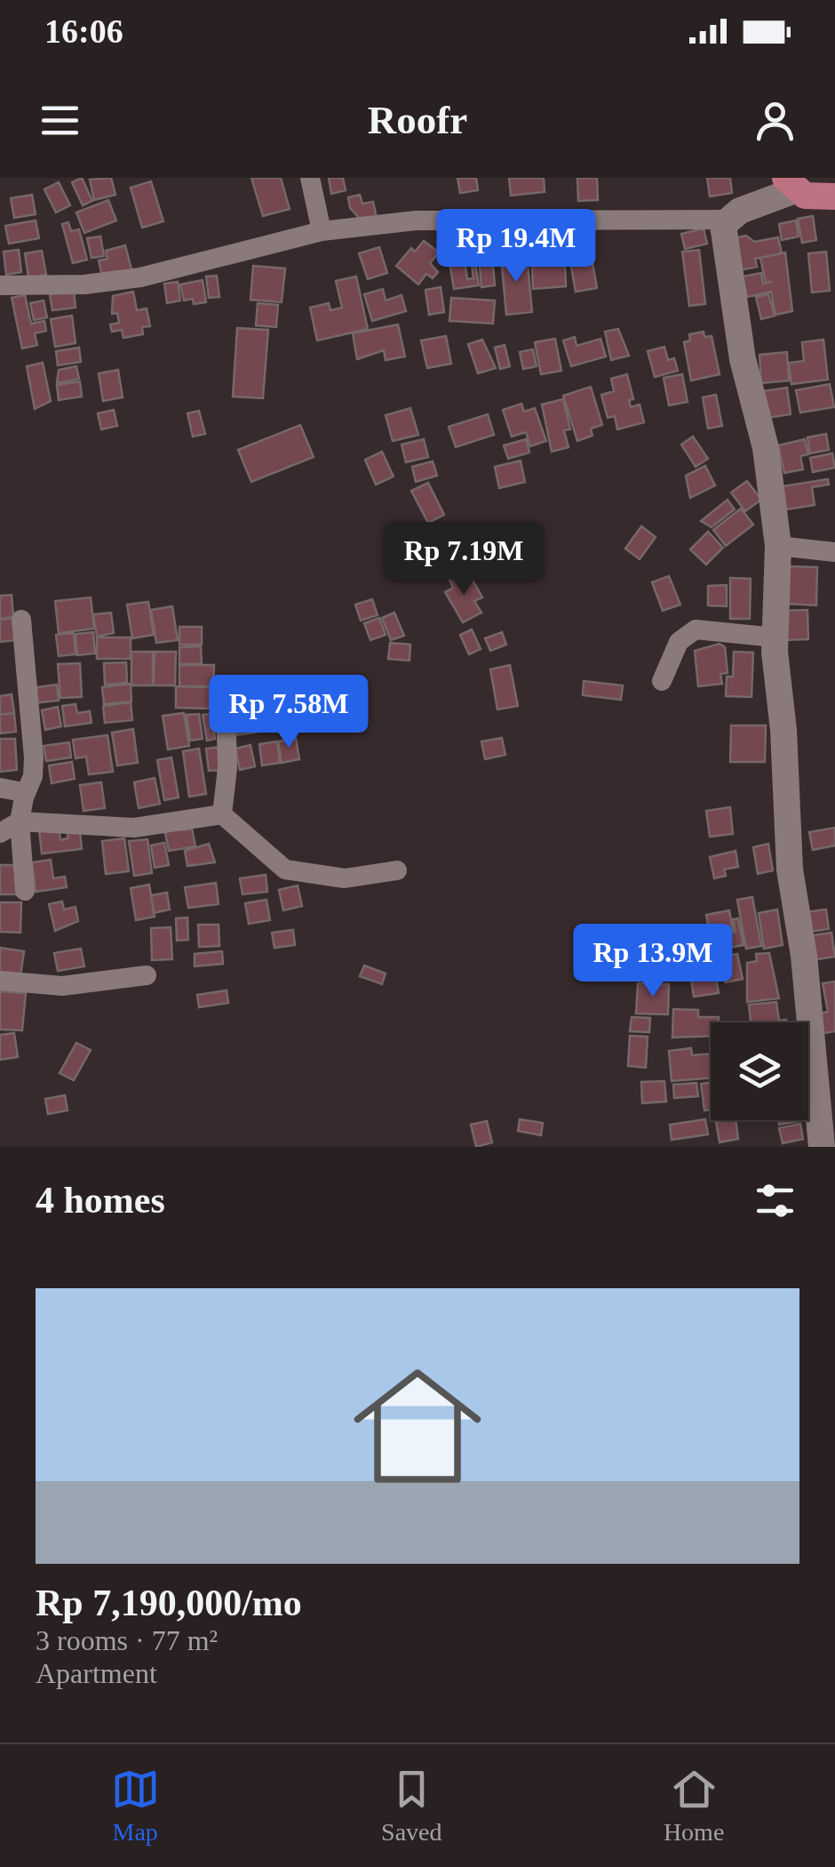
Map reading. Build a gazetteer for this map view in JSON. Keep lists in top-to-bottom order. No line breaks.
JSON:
{"page":{"status":"16:06","header":"Roofr","price":["Rp 19.4M","Rp 7.19M","Rp 7.58M","Rp 13.9M"],"heading":"4 homes","list":[{"name":"Rp 7,190,000/mo","note":"3 rooms · 77 m² · Apartment"}],"tabs":["Map","Saved","Home"]}}
